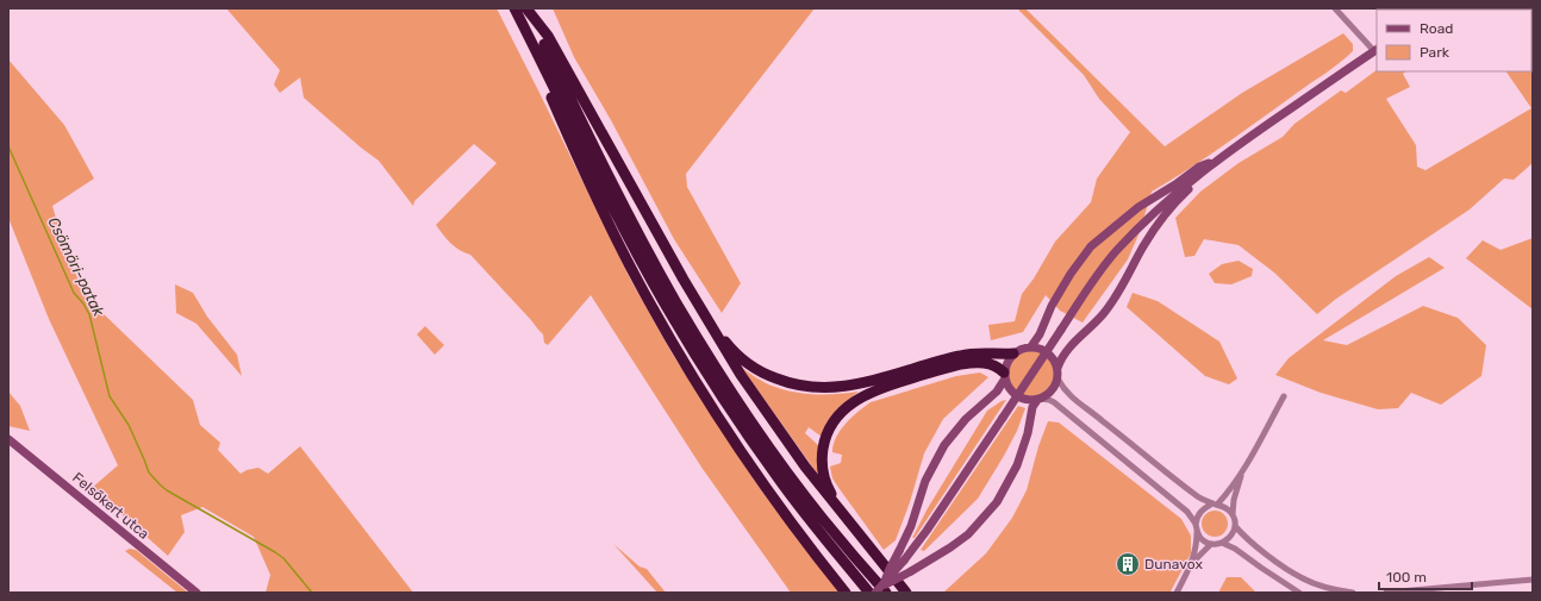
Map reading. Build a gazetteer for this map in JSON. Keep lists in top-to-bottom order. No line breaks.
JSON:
{"streets":{"main road":["Felsőkert utca"]},"water":["Csömöri-patak"],"places":{"building":["Dunavox"]},"legend":["Road","Park"],"scale_bar":"100 m"}
